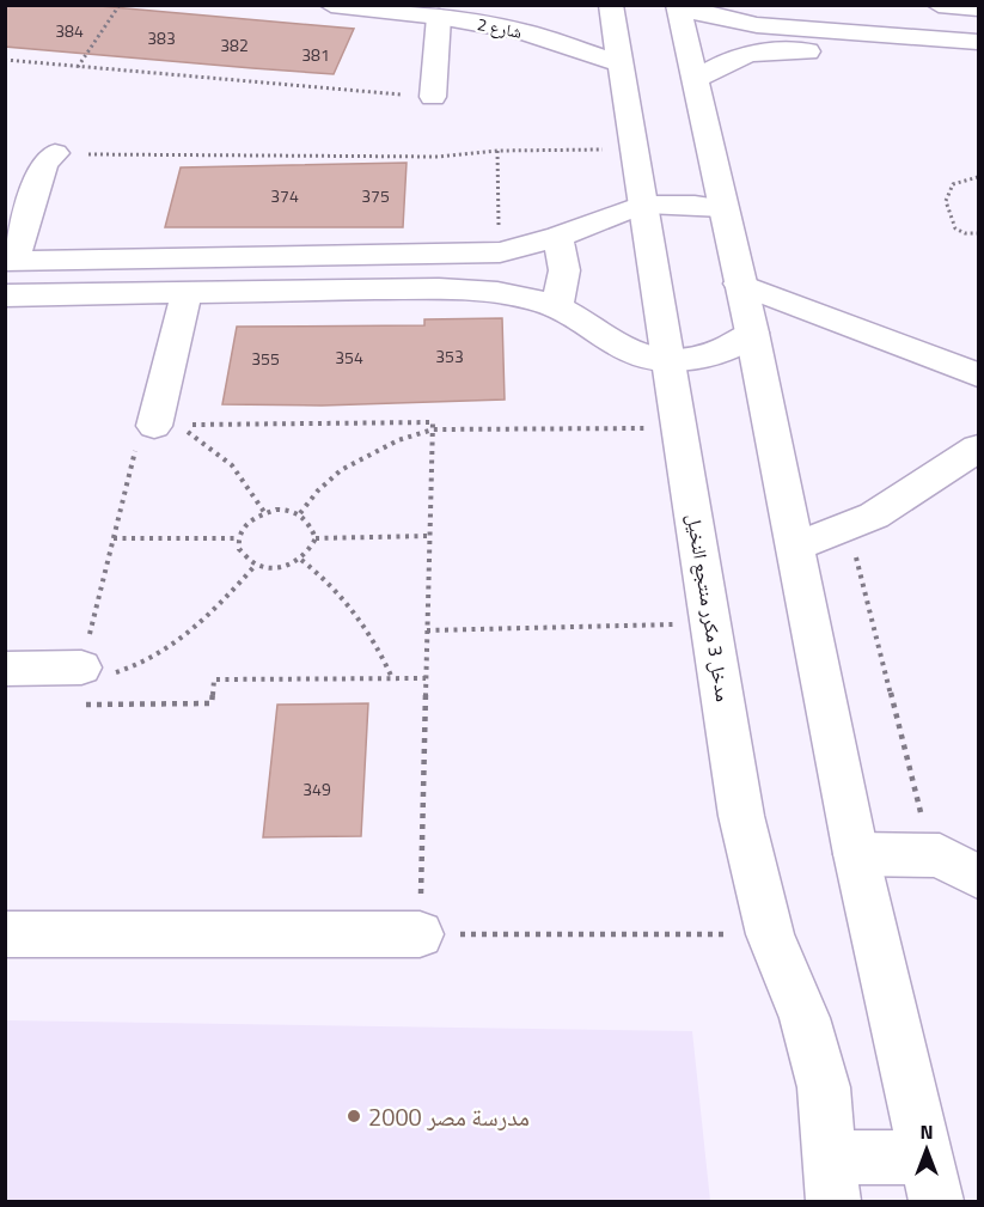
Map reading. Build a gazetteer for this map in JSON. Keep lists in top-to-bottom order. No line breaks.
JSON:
{"streets":{"street":["شارع 2","مدخل 3 مكرر منتجع النخيل"]},"crossings":[["شارع 2","مدخل 3 مكرر منتجع النخيل"]],"places":["مدرسة مصر 2000"],"house_numbers":["384","383","382","381","374","375","353","354","355","349"],"north":"top"}
